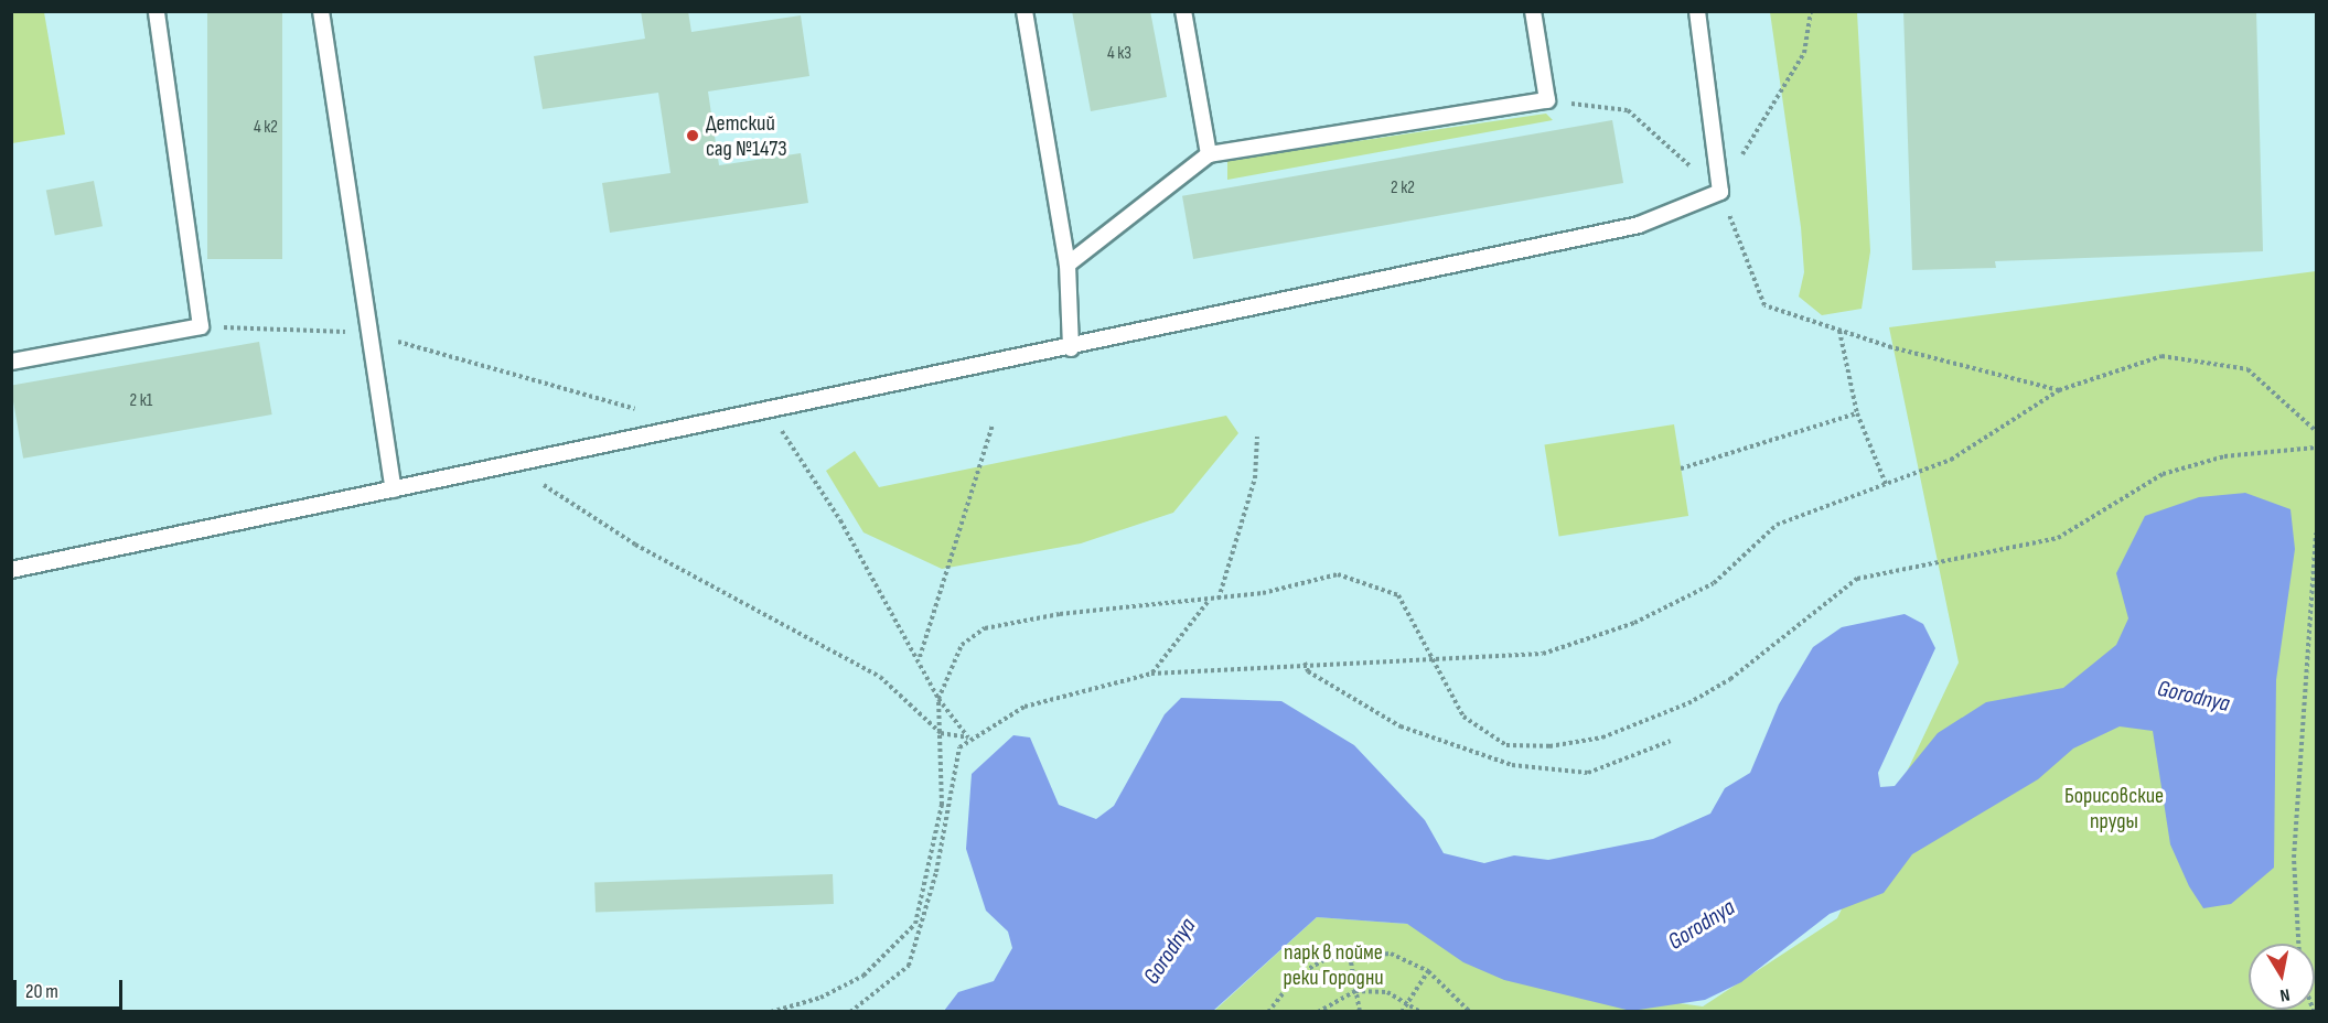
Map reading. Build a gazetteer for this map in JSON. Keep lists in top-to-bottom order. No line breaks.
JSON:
{"water":["Gorodnya"],"parks":["Борисовские пруды","парк в пойме реки Городни"],"places":["Детский сад №1473"],"house_numbers":["4 к3","4 к2","2 к2","2 к1"],"scale_bar":"20 m","north":"bottom"}
